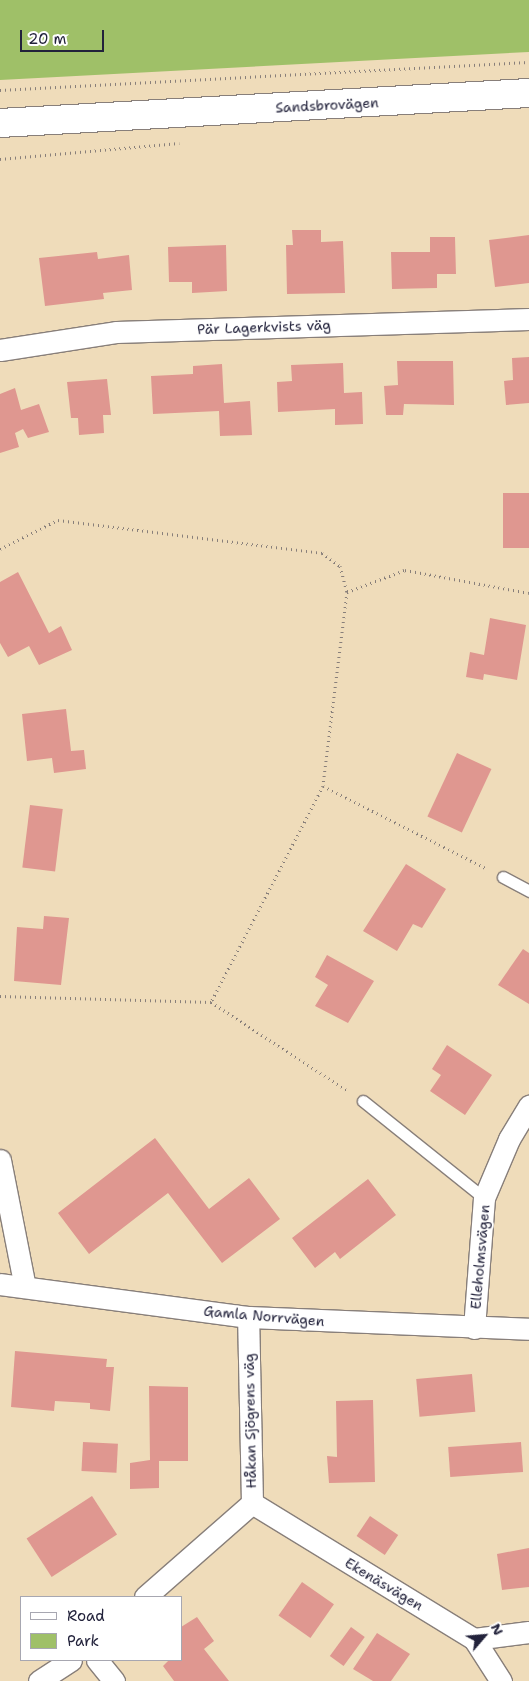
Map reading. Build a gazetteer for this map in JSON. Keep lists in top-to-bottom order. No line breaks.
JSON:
{"streets":{"main road":["Sandsbrovägen"],"street":["Pär Lagerkvists väg","Elleholmsvägen","Gamla Norrvägen","Håkan Sjögrens väg","Ekenäsvägen"]},"crossings":[["Elleholmsvägen","Gamla Norrvägen"],["Gamla Norrvägen","Håkan Sjögrens väg"],["Håkan Sjögrens väg","Ekenäsvägen"]],"legend":["Road","Park"],"scale_bar":"20 m","north":"top right"}
